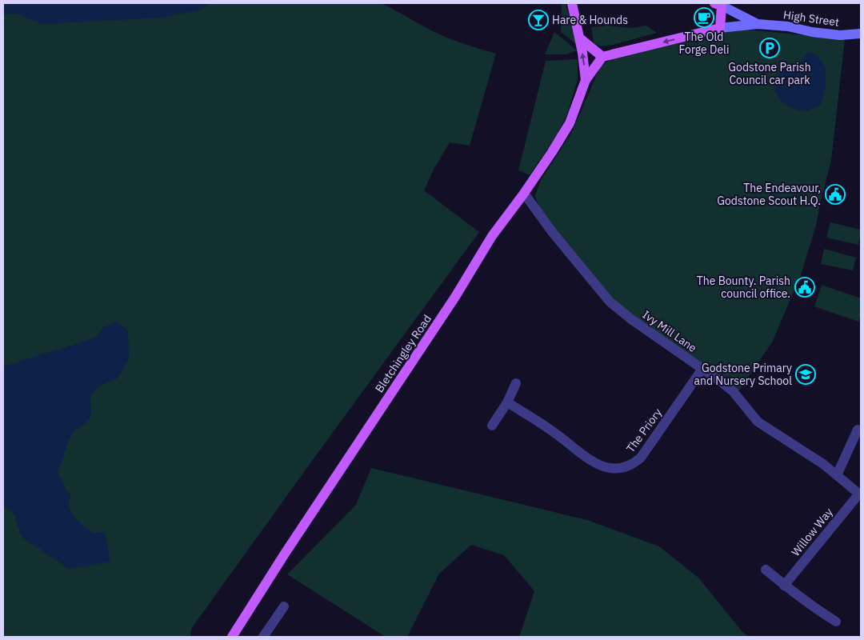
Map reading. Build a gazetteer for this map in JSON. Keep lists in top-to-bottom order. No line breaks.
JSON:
{"streets":{"main road":["High Street","Bletchingley Road"],"street":["Ivy Mill Lane","The Priory","Willow Way"]},"crossings":[["Ivy Mill Lane","Bletchingley Road"],["Ivy Mill Lane","The Priory"],["Ivy Mill Lane","Willow Way"]],"places":{"cafe":["The Old Forge Deli"],"bar":["Hare & Hounds"],"parking":["Godstone Parish Council car park"],"public building":["The Endeavour, Godstone Scout H.Q.","The Bounty. Parish council office."],"school or university":["Godstone Primary and Nursery School"]}}
